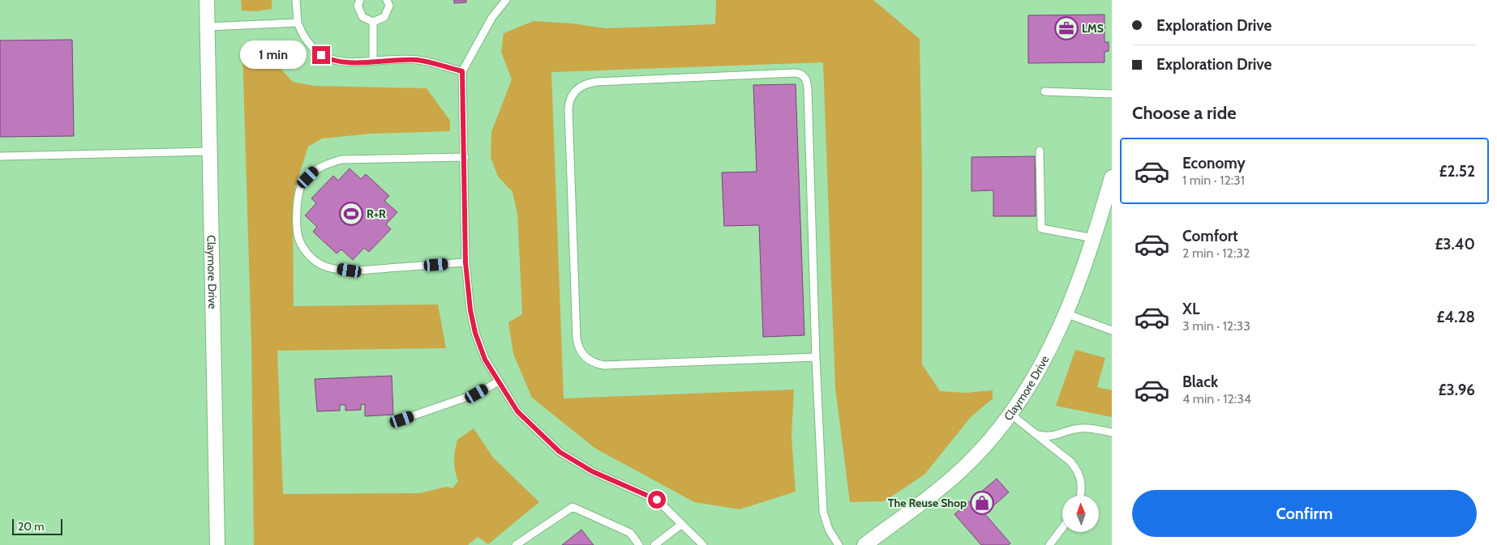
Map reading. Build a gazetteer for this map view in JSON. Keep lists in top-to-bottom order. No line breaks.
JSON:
{"streets":{"street":["Claymore Drive"]},"places":{"office":["LMS"],"sports":["R+R"],"shop":["The Reuse Shop"]},"scale_bar":"20 m","north":"top","page":{"banner":["Exploration Drive","Exploration Drive"],"bubble":"1 min","heading":"Choose a ride","list":[{"name":"Economy","note":"1 min · 12:31","value":"£2.52"},{"name":"Comfort","note":"2 min · 12:32","value":"£3.40"},{"name":"XL","note":"3 min · 12:33","value":"£4.28"},{"name":"Black","note":"4 min · 12:34","value":"£3.96"}],"buttons":"Confirm","scale":"20 m"}}
